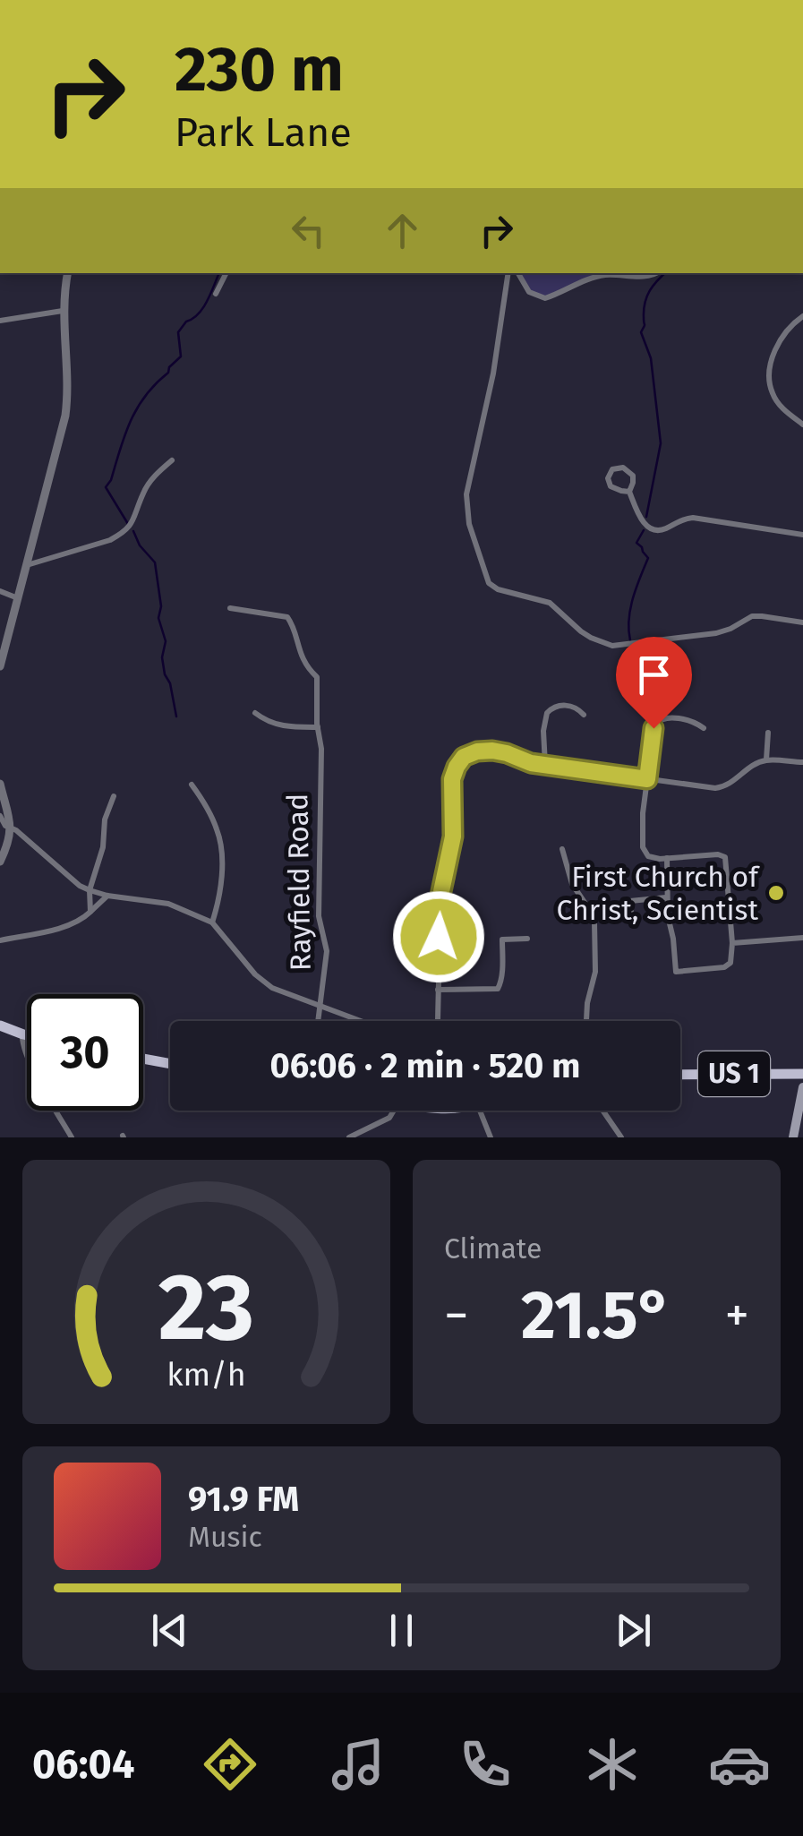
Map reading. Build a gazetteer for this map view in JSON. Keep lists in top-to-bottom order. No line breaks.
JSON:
{"streets":{"main road":["US 1"],"street":["Rayfield Road"]},"places":["First Church of Christ, Scientist"],"page":{"turn":["230 m","Park Lane"],"limit":"30","trip":"06:06 · 2 min · 520 m","tile":"Climate","heat":["−","21.5°","+"],"song":["91.9 FM","Music"],"tabs":"06:04","gauge":["23","km/h"]}}
